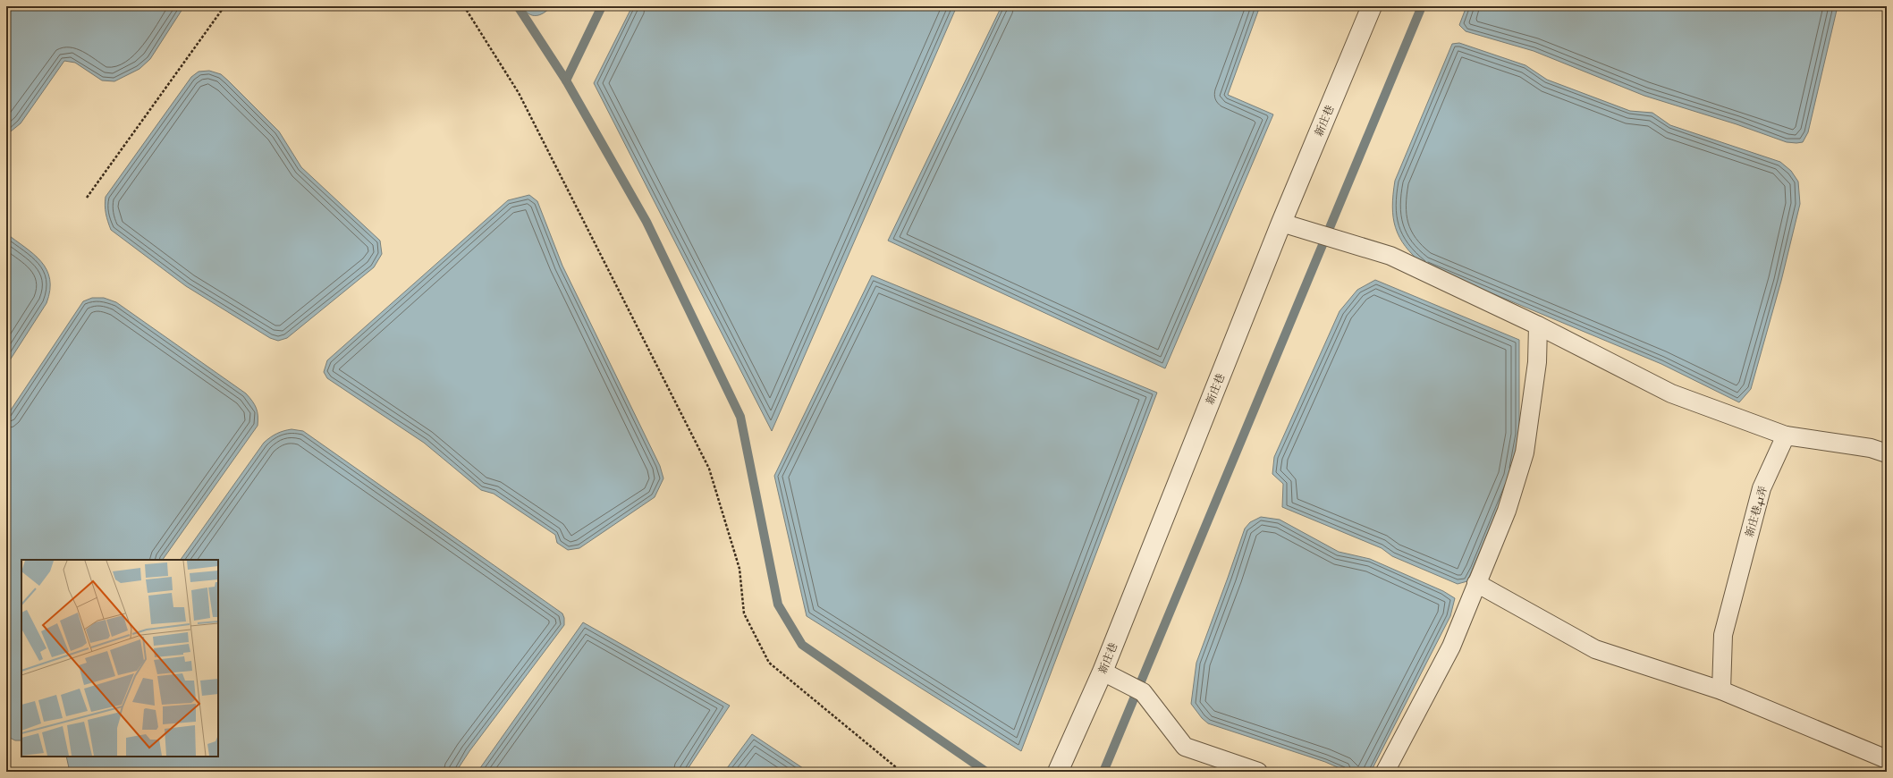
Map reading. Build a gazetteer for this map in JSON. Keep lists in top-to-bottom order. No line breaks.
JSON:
{"streets":{"street":["新庄巷"],"lane":["新庄巷41弄"]}}
